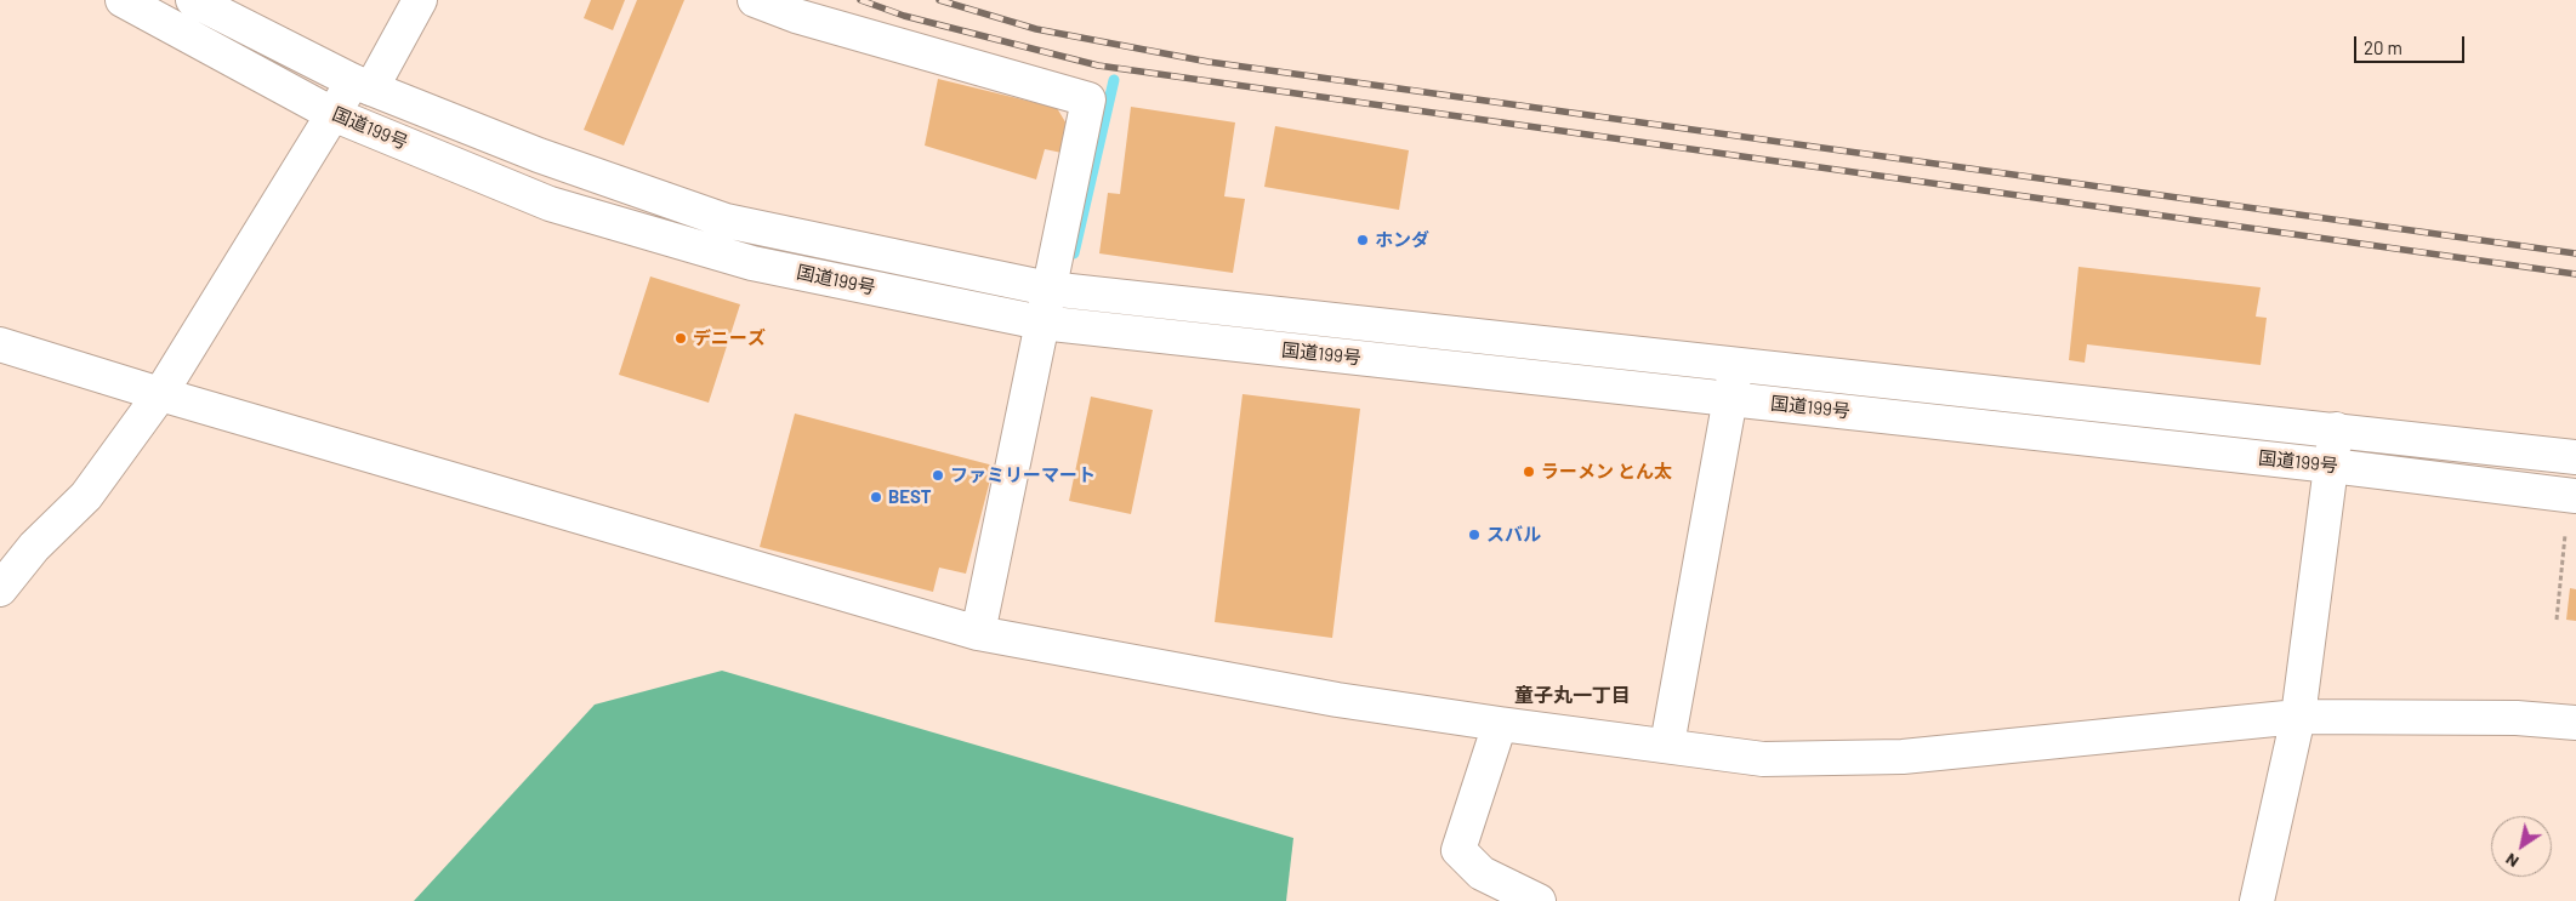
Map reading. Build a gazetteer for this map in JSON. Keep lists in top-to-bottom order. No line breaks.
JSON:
{"streets":{"main road":["国道199号"]},"districts":["童子丸一丁目"],"places":["ホンダ","デニーズ","ラーメン とん太","ファミリーマート","BEST","スバル"],"scale_bar":"20 m","north":"bottom left"}
